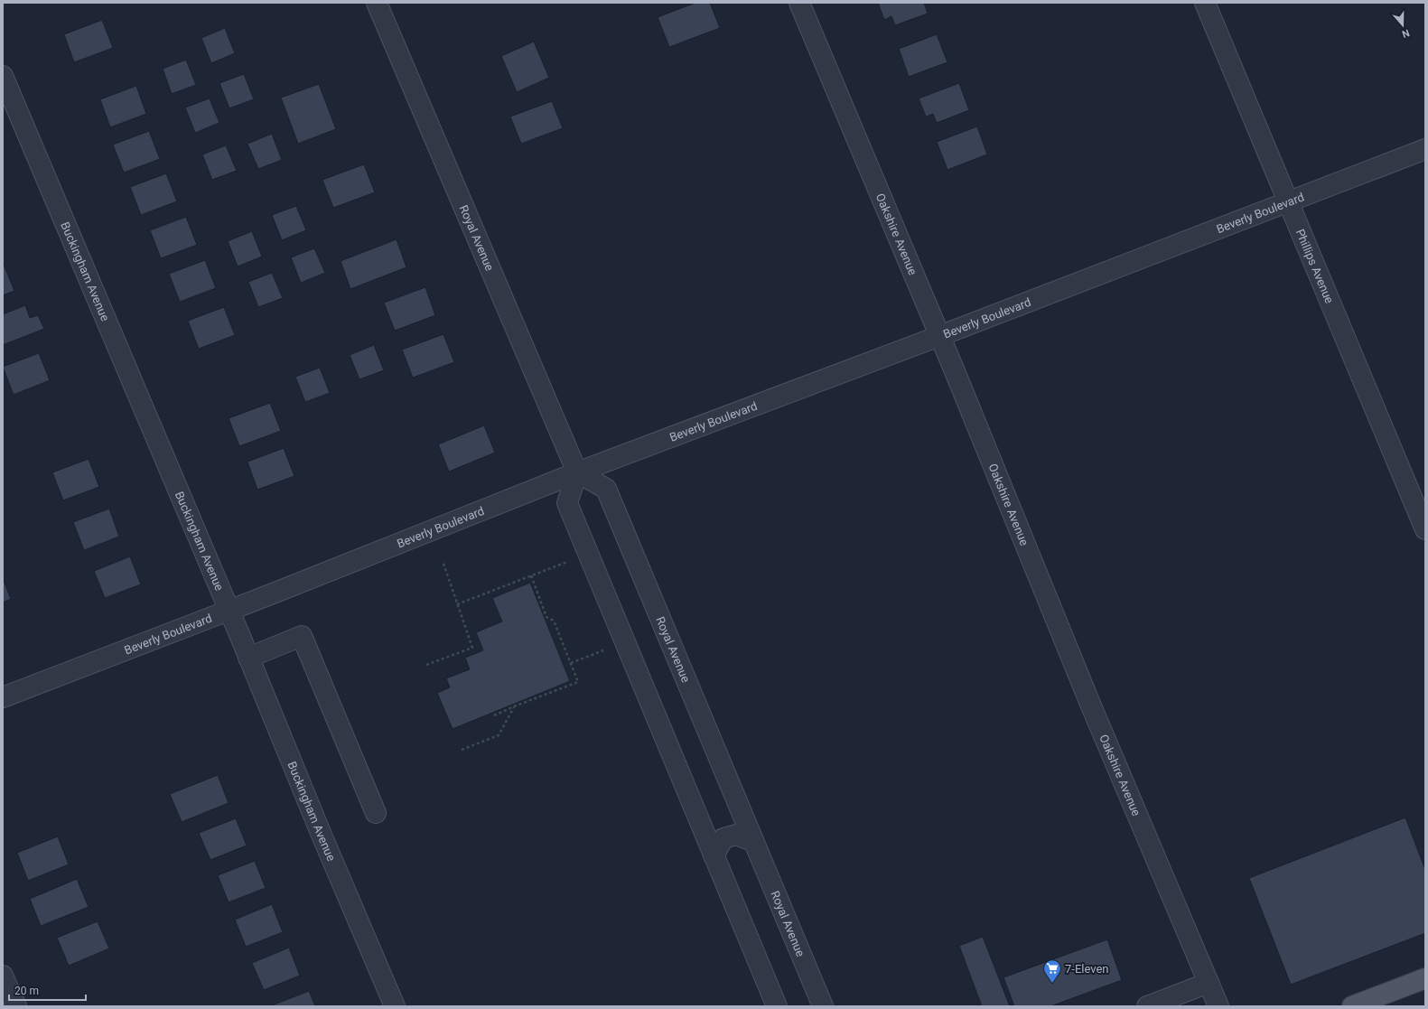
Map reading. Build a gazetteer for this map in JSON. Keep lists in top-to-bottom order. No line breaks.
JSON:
{"streets":{"street":["Beverly Boulevard","Oakshire Avenue","Royal Avenue","Phillips Avenue","Buckingham Avenue"]},"crossings":[["Beverly Boulevard","Oakshire Avenue"],["Beverly Boulevard","Royal Avenue"],["Beverly Boulevard","Phillips Avenue"],["Beverly Boulevard","Buckingham Avenue"]],"places":{"supermarket":["7-Eleven"]},"scale_bar":"20 m","north":"bottom"}
